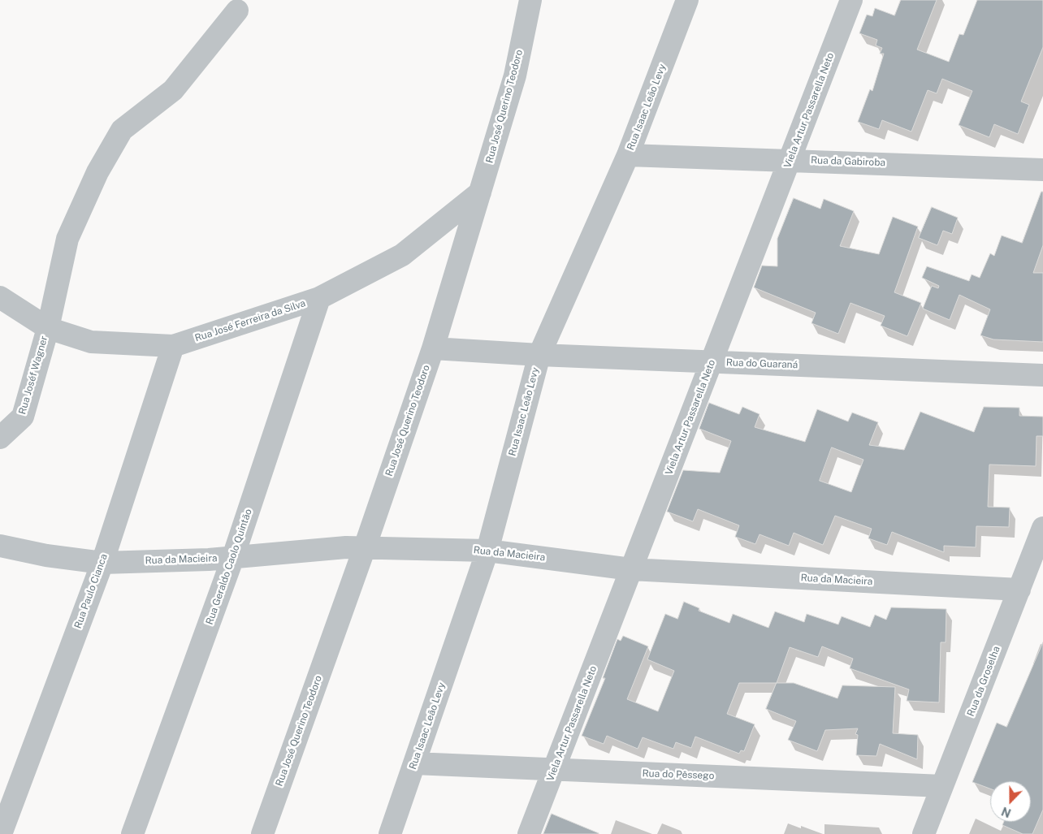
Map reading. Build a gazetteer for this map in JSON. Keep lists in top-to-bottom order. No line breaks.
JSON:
{"streets":{"street":["Rua José Querino Teodoro","Rua Isaac Leão Levy","Viela Artur Passarella Neto","Rua da Gabiroba","Rua José Ferreira da Silva","Rua do Guaraná","Rua Joséf Wagner","Rua da Macieira","Rua Geraldo Caolo Quintão","Rua Paulo Cianca","Rua da Groselha","Rua do Pêssego"]},"crossings":[["Rua José Querino Teodoro","Rua José Ferreira da Silva"],["Rua José Querino Teodoro","Rua do Guaraná"],["Rua José Querino Teodoro","Rua da Macieira"],["Rua Isaac Leão Levy","Rua da Gabiroba"],["Rua Isaac Leão Levy","Rua do Guaraná"],["Rua Isaac Leão Levy","Rua da Macieira"],["Rua Isaac Leão Levy","Rua do Pêssego"],["Viela Artur Passarella Neto","Rua da Gabiroba"],["Viela Artur Passarella Neto","Rua do Guaraná"],["Viela Artur Passarella Neto","Rua da Macieira"],["Viela Artur Passarella Neto","Rua do Pêssego"],["Rua José Ferreira da Silva","Rua Joséf Wagner"],["Rua José Ferreira da Silva","Rua Geraldo Caolo Quintão"],["Rua José Ferreira da Silva","Rua Paulo Cianca"],["Rua da Macieira","Rua Geraldo Caolo Quintão"],["Rua da Macieira","Rua Paulo Cianca"],["Rua da Macieira","Rua da Groselha"],["Rua da Groselha","Rua do Pêssego"]],"north":"bottom"}
